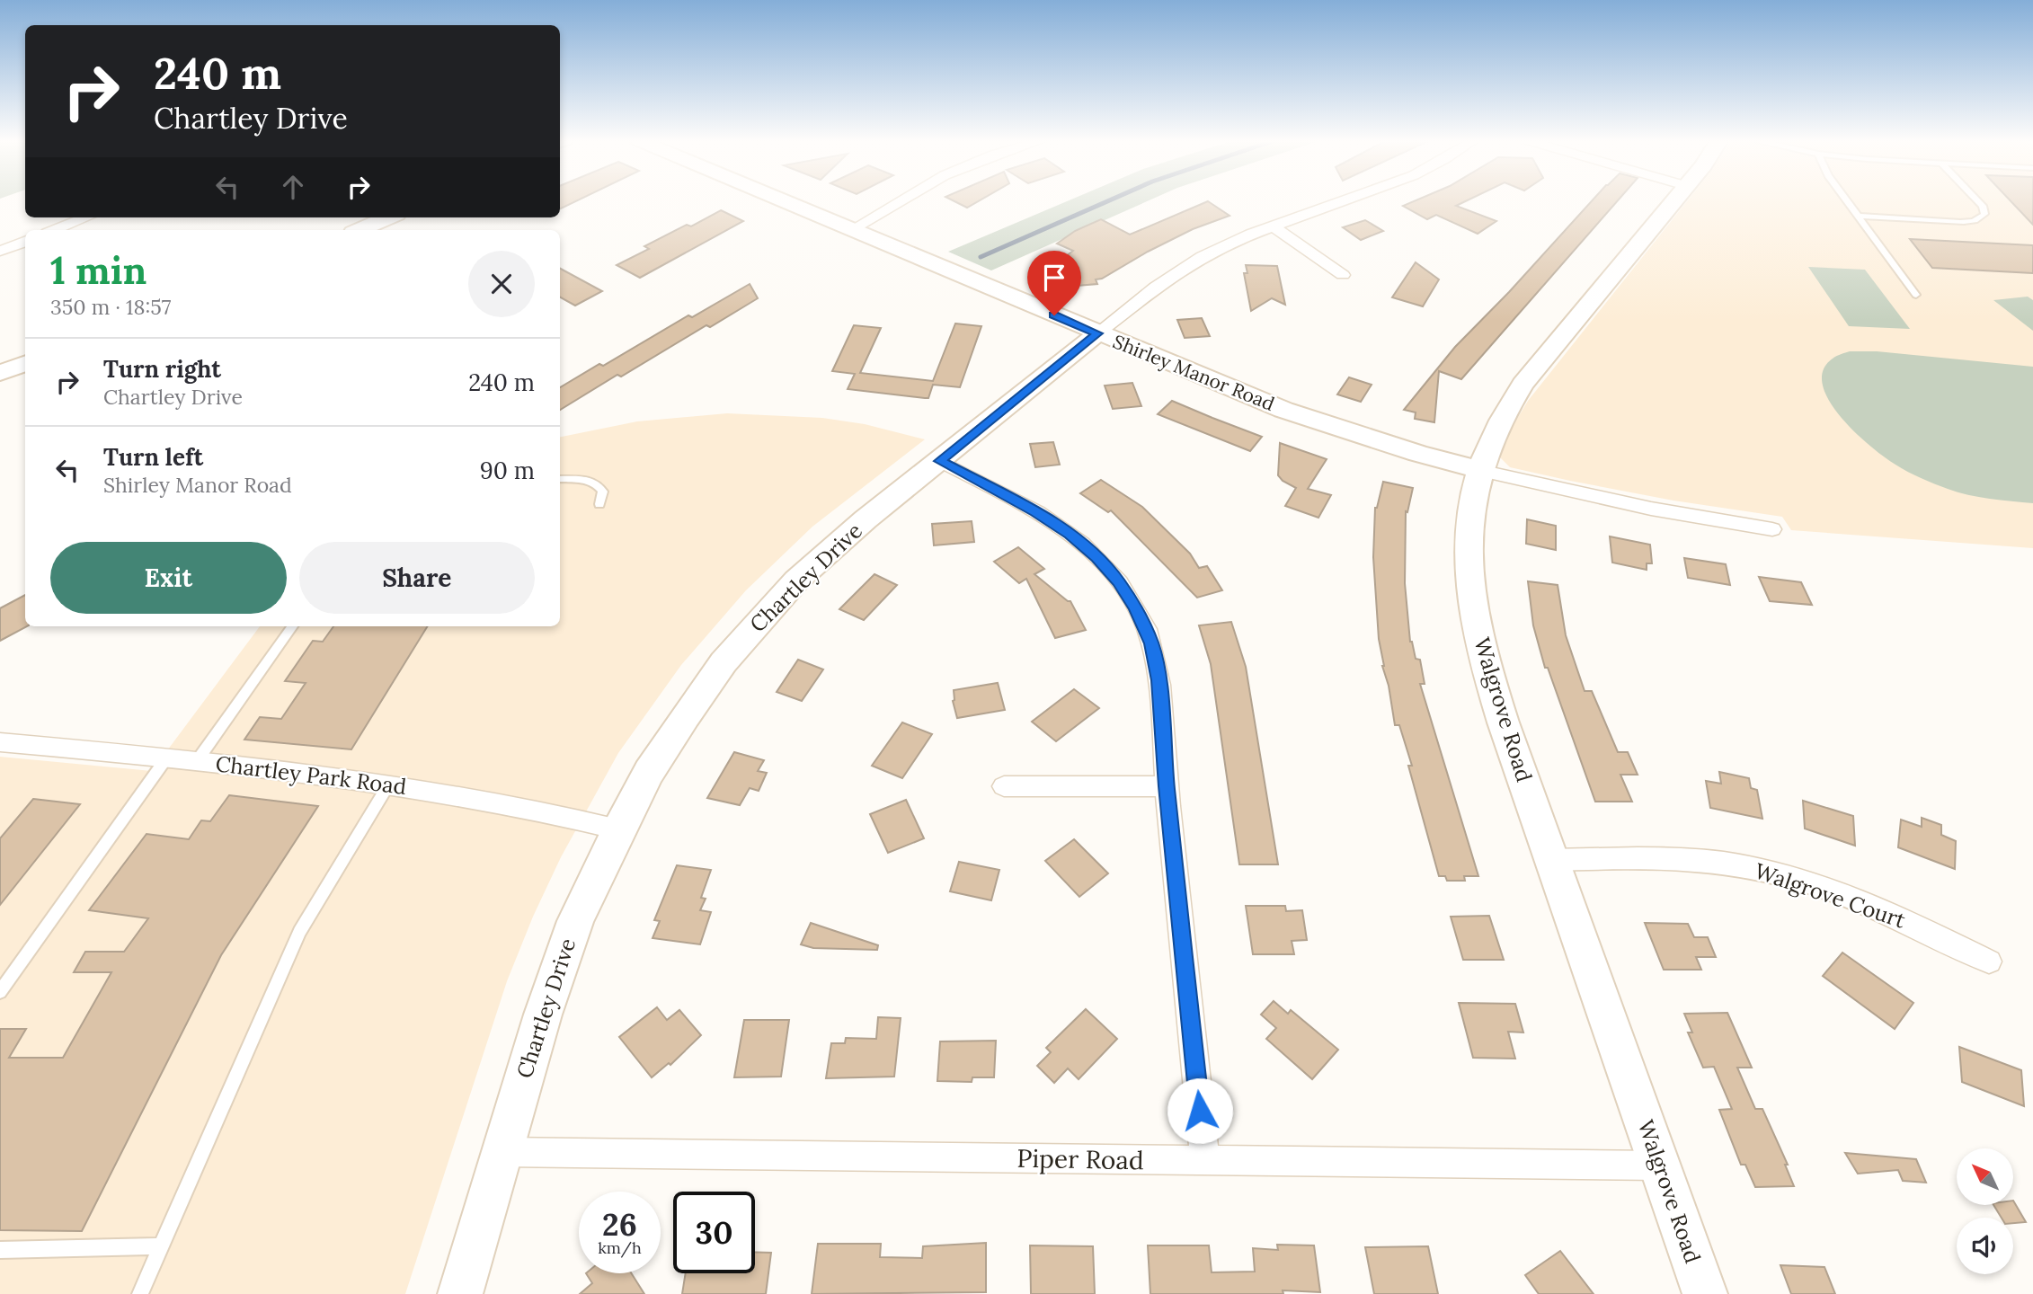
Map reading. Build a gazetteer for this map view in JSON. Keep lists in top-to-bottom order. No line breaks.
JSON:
{"streets":{"street":["Shirley Manor Road","Chartley Drive","Walgrove Road","Chartley Park Road","Walgrove Court","Piper Road"]},"crossings":[["Shirley Manor Road","Chartley Drive"],["Shirley Manor Road","Walgrove Road"],["Chartley Drive","Chartley Park Road"],["Chartley Drive","Piper Road"],["Walgrove Road","Walgrove Court"],["Walgrove Road","Piper Road"]],"north":"top left","page":{"turn":["240 m","Chartley Drive"],"heading":["1 min","350 m · 18:57"],"list":[{"name":"Turn right","note":"Chartley Drive","value":"240 m"},{"name":"Turn left","note":"Shirley Manor Road","value":"90 m"}],"buttons":["Exit","Share"],"speed":"26 km/h","limit":"30"}}
